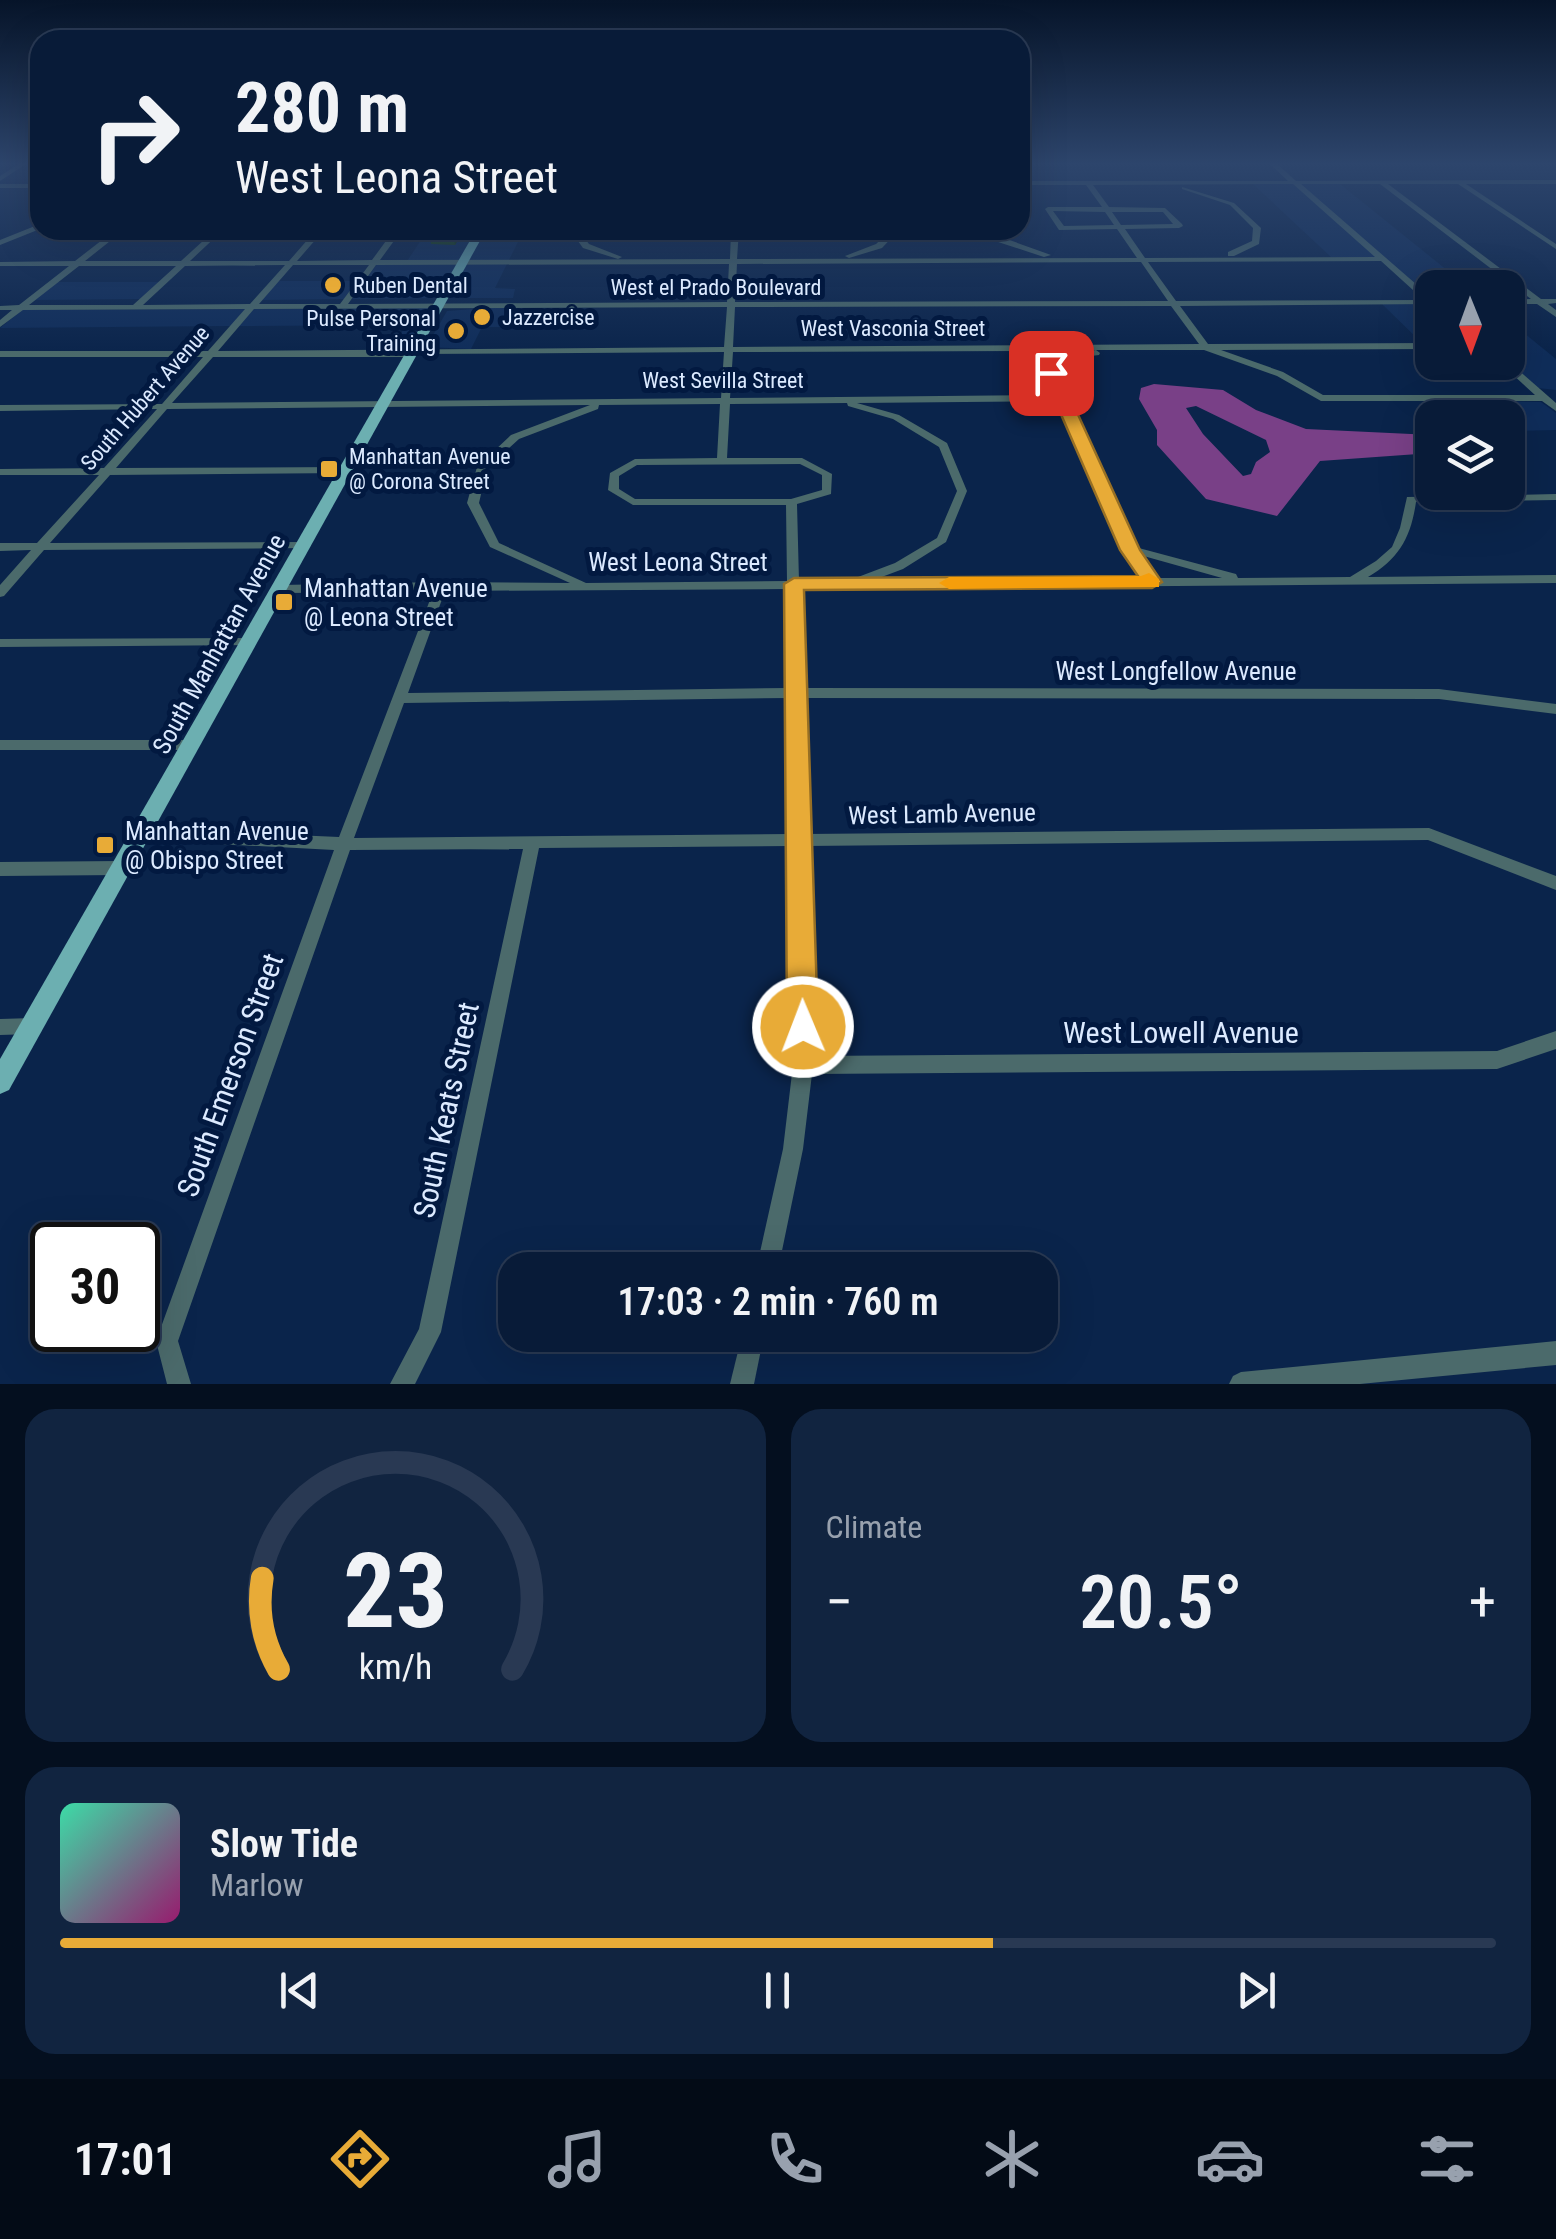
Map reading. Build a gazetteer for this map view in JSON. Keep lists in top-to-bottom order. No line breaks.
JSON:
{"streets":{"main road":["South Manhattan Avenue"],"street":["West el Prado Boulevard","West Vasconia Street","West Sevilla Street","South Hubert Avenue","West Leona Street","West Longfellow Avenue","West Lamb Avenue","West Lowell Avenue","South Emerson Street","South Keats Street"]},"crossings":[["West el Prado Boulevard","South Hubert Avenue"],["West el Prado Boulevard","South Manhattan Avenue"],["West Vasconia Street","South Hubert Avenue"],["West Vasconia Street","South Manhattan Avenue"],["West Sevilla Street","South Hubert Avenue"],["West Sevilla Street","South Manhattan Avenue"],["West Leona Street","South Manhattan Avenue"],["West Leona Street","South Emerson Street"],["South Manhattan Avenue","West Lamb Avenue"],["West Longfellow Avenue","South Emerson Street"],["West Lamb Avenue","South Emerson Street"],["West Lamb Avenue","South Keats Street"]],"places":{"other":["Ruben Dental","Jazzercise","Pulse Personal Training"],"transit":["Manhattan Avenue @ Corona Street","Manhattan Avenue @ Leona Street","Manhattan Avenue @ Obispo Street"]},"north":"bottom","page":{"turn":["280 m","West Leona Street"],"limit":"30","trip":"17:03 · 2 min · 760 m","tile":"Climate","heat":["−","20.5°","+"],"song":["Slow Tide","Marlow"],"tabs":"17:01","gauge":["23","km/h"]}}
